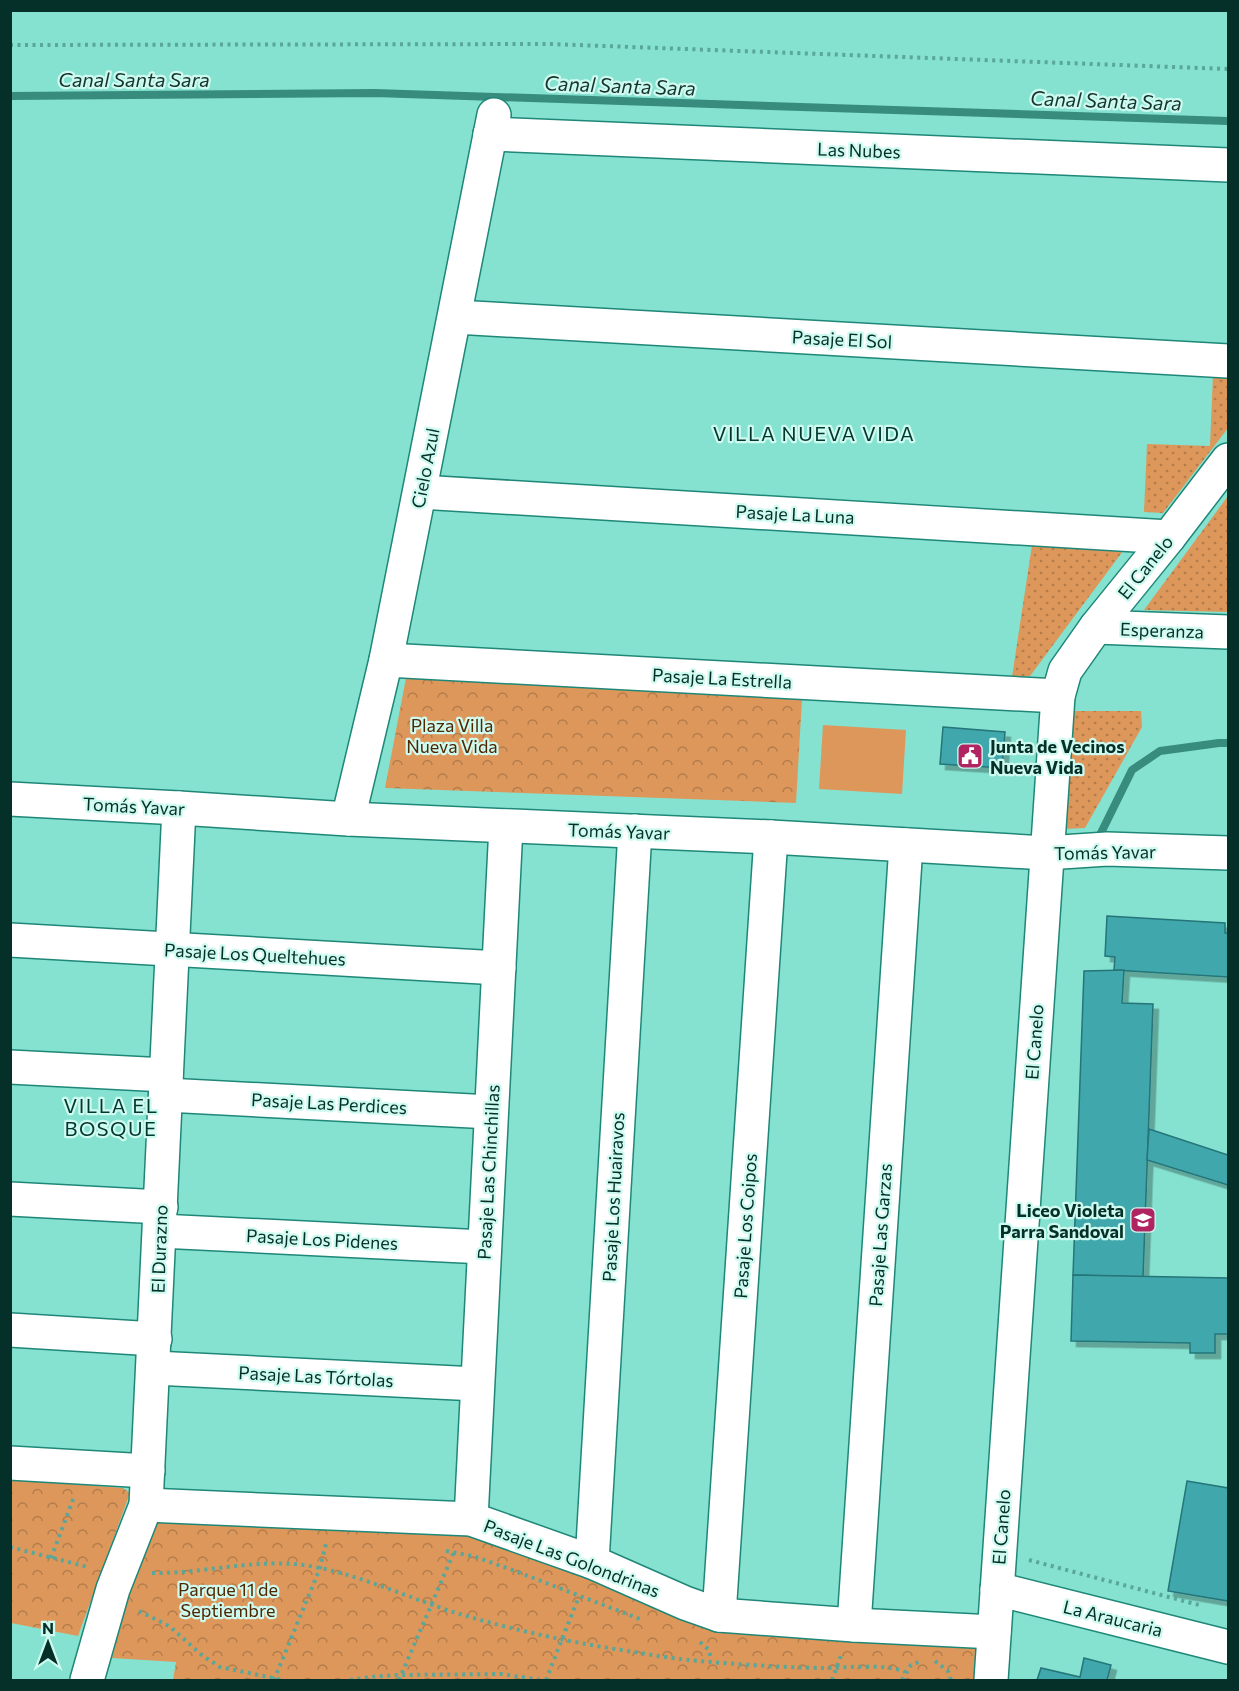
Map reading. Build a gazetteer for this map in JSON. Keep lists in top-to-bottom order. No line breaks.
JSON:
{"streets":{"street":["Las Nubes","Pasaje El Sol","Cielo Azul","Pasaje La Luna","El Canelo","Esperanza","Pasaje La Estrella","Tomás Yavar","Pasaje Los Queltehues","Pasaje Las Perdices","Pasaje Las Chinchillas","Pasaje Los Huairavos","Pasaje Los Coipos","Pasaje Las Garzas","Pasaje Los Pidenes","El Durazno","Pasaje Las Tórtolas","Pasaje Las Golondrinas","La Araucaria"]},"crossings":[["Las Nubes","Cielo Azul"],["Pasaje El Sol","Cielo Azul"],["Cielo Azul","Pasaje La Luna"],["Cielo Azul","Pasaje La Estrella"],["Cielo Azul","Tomás Yavar"],["Pasaje La Luna","El Canelo"],["El Canelo","Esperanza"],["El Canelo","Pasaje La Estrella"],["El Canelo","Tomás Yavar"],["El Canelo","Pasaje Las Golondrinas"],["El Canelo","La Araucaria"],["Tomás Yavar","Pasaje Las Chinchillas"],["Tomás Yavar","Pasaje Los Huairavos"],["Tomás Yavar","Pasaje Los Coipos"],["Tomás Yavar","Pasaje Las Garzas"],["Tomás Yavar","El Durazno"],["Pasaje Los Queltehues","Pasaje Las Chinchillas"],["Pasaje Los Queltehues","El Durazno"],["Pasaje Las Perdices","Pasaje Las Chinchillas"],["Pasaje Las Perdices","El Durazno"],["Pasaje Las Chinchillas","Pasaje Los Pidenes"],["Pasaje Las Chinchillas","Pasaje Las Tórtolas"],["Pasaje Las Chinchillas","Pasaje Las Golondrinas"],["Pasaje Los Huairavos","Pasaje Las Golondrinas"],["Pasaje Los Coipos","Pasaje Las Golondrinas"],["Pasaje Las Garzas","Pasaje Las Golondrinas"],["Pasaje Los Pidenes","El Durazno"],["El Durazno","Pasaje Las Tórtolas"],["El Durazno","Pasaje Las Golondrinas"]],"districts":["VILLA NUEVA VIDA","VILLA EL BOSQUE"],"water":["Canal Santa Sara"],"parks":["Plaza Villa Nueva Vida","Parque 11 de Septiembre"],"places":{"public building":["Junta de Vecinos Nueva Vida"],"school or university":["Liceo Violeta Parra Sandoval"]},"north":"top"}
